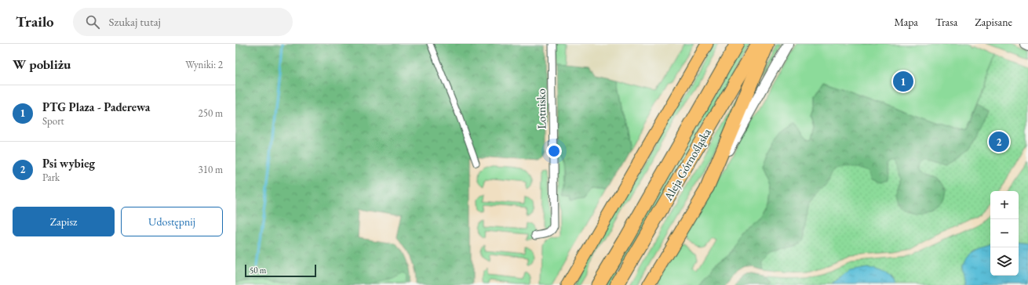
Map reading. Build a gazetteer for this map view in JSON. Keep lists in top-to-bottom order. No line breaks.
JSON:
{"streets":{"highway":["Aleja Górnośląska"],"street":["Lotnisko"]},"scale_bar":"50 m","page":{"header":"Trailo","search":"Szukaj tutaj","nav":["Mapa","Trasa","Zapisane"],"heading":["W pobliżu","Wyniki: 2"],"pins":["1","2"],"list":[{"mark":"1","name":"PTG Plaza - Paderewa","note":"Sport","value":"250 m"},{"mark":"2","name":"Psi wybieg","note":"Park","value":"310 m"}],"map_buttons":["+","−"],"buttons":["Zapisz","Udostępnij"],"scale":"50 m"}}
